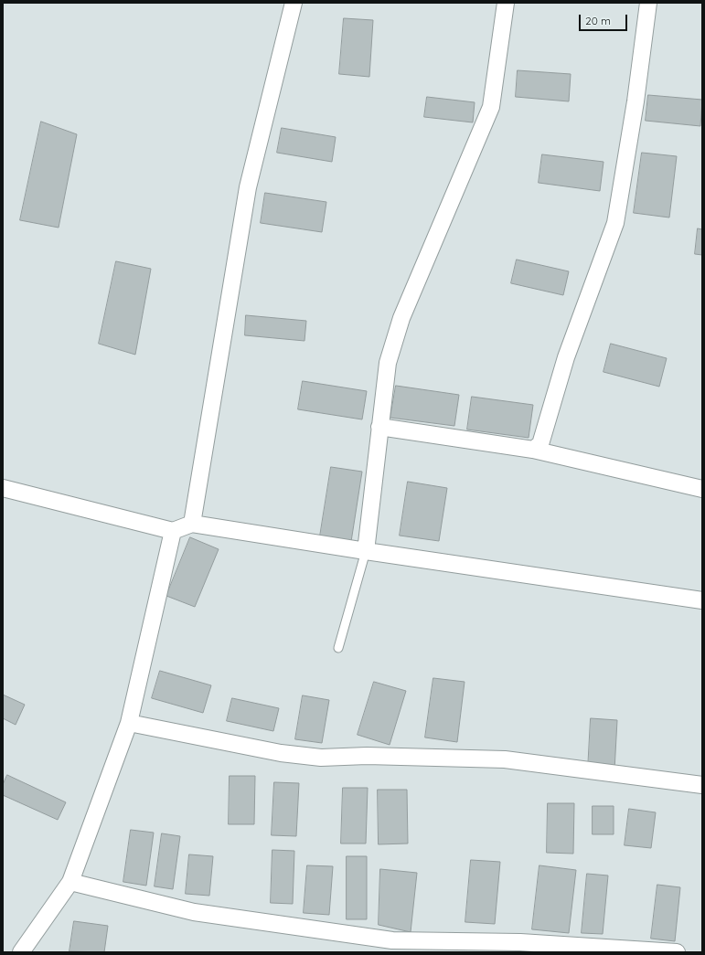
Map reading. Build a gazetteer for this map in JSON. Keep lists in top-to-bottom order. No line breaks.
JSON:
{"scale_bar":"20 m"}
